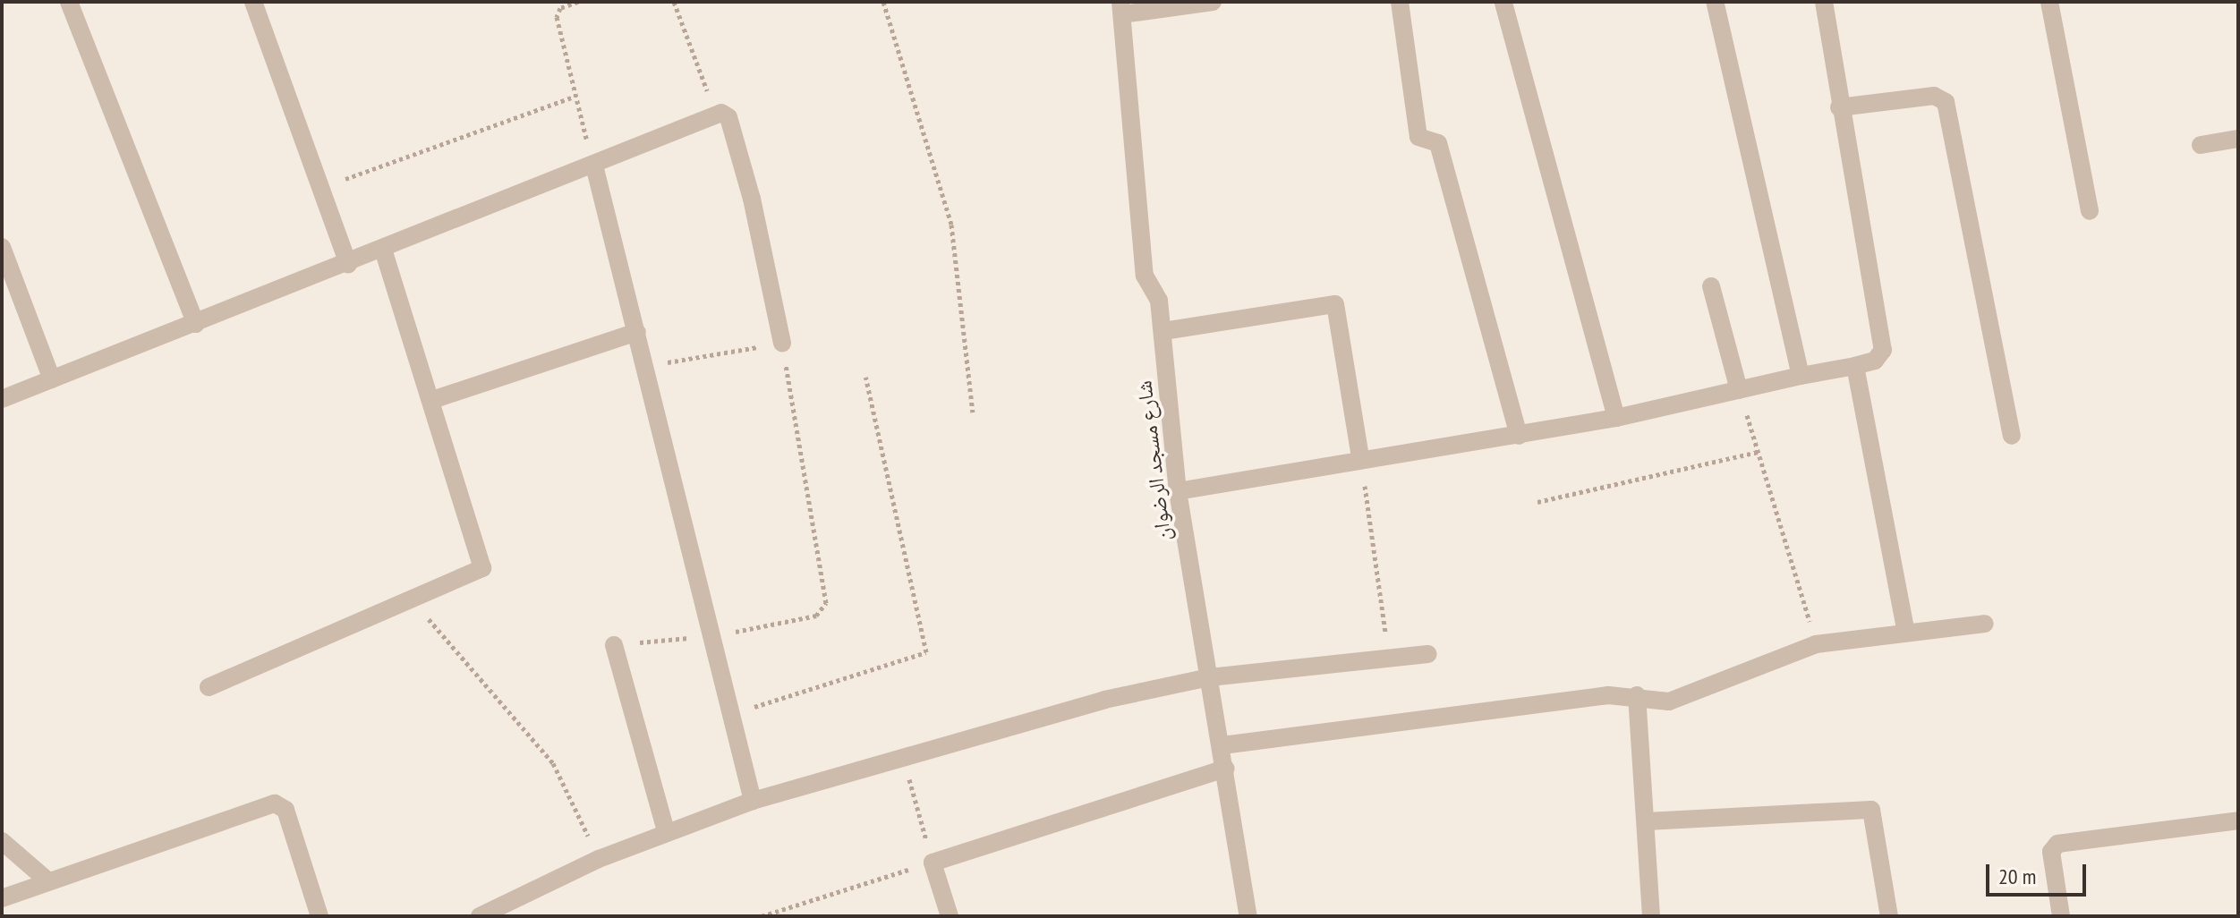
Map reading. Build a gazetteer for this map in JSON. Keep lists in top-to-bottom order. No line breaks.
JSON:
{"streets":{"street":["شارع مسجد الرضوان"]},"scale_bar":"20 m"}
